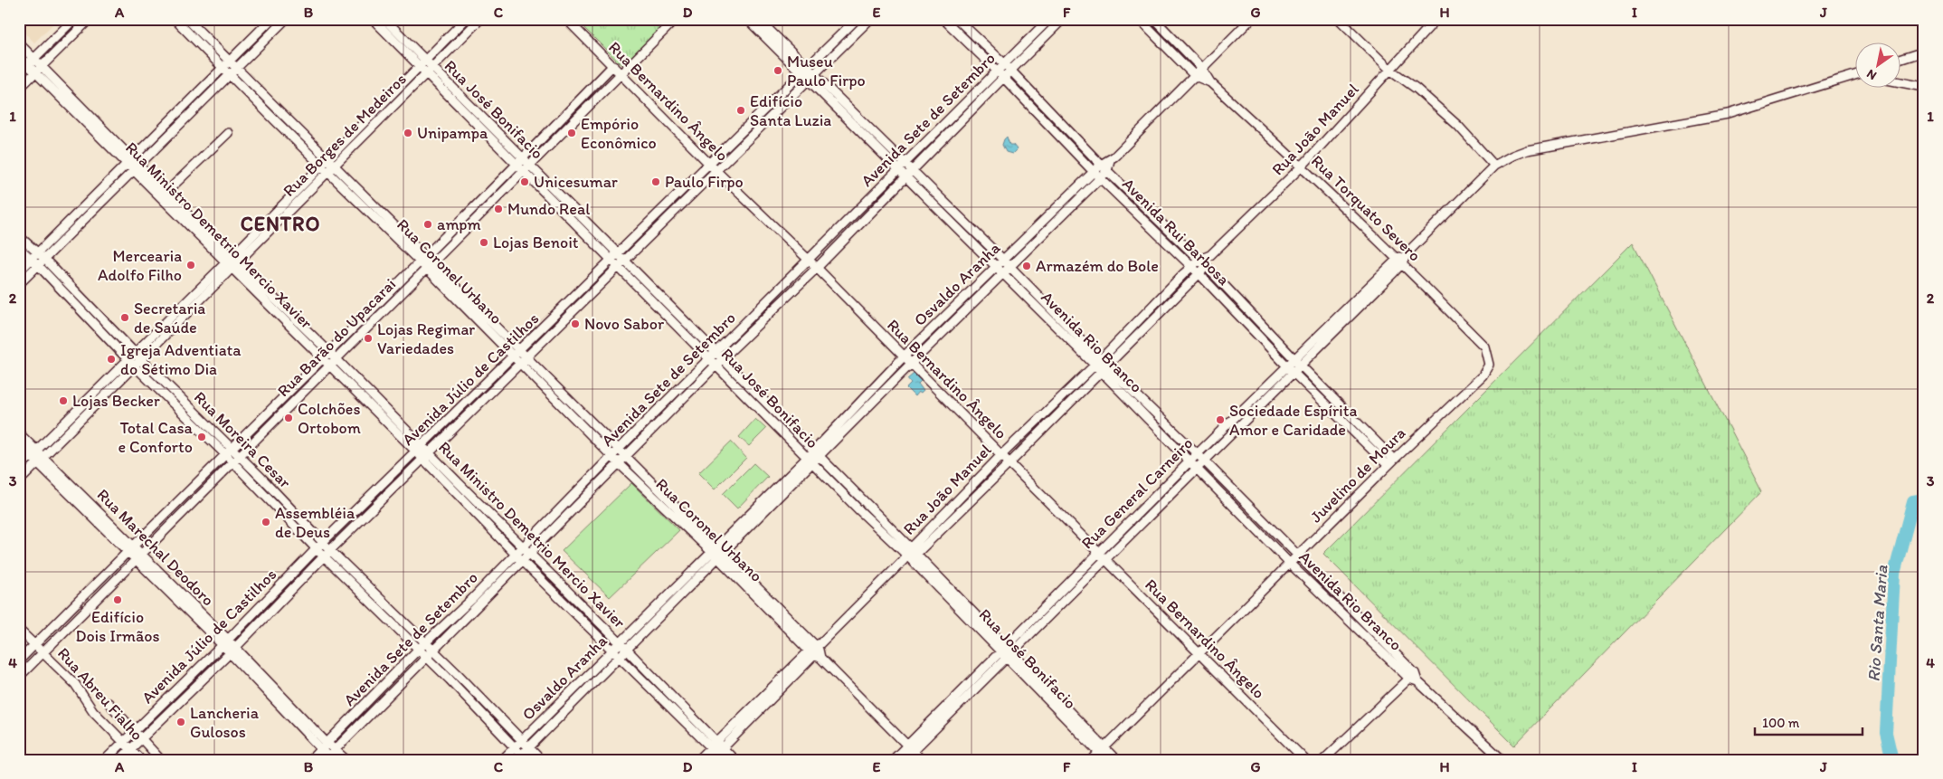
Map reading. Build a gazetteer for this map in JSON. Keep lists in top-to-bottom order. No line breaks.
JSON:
{"streets":{"street":["Rua Bernardino Ângelo","Rua José Bonifacio","Avenida Sete de Setembro","Rua João Manuel","Rua Borges de Medeiros","Rua Torquato Severo","Avenida Rui Barbosa","Rua Ministro Demetrio Mercio Xavier","Rua Coronel Urbano","Osvaldo Aranha","Rua Barão do Upacarai","Avenida Rio Branco","Avenida Júlio de Castilhos","Rua Moreira Cesar","Juvelino de Moura","Rua General Carneiro","Rua Marechal Deodoro","Rua Abreu Fialho"]},"crossings":[["Rua Bernardino Ângelo","Avenida Sete de Setembro"],["Rua Bernardino Ângelo","Rua João Manuel"],["Rua Bernardino Ângelo","Osvaldo Aranha"],["Rua Bernardino Ângelo","Rua Barão do Upacarai"],["Rua Bernardino Ângelo","Avenida Júlio de Castilhos"],["Rua Bernardino Ângelo","Juvelino de Moura"],["Rua Bernardino Ângelo","Rua General Carneiro"],["Rua José Bonifacio","Avenida Sete de Setembro"],["Rua José Bonifacio","Rua João Manuel"],["Rua José Bonifacio","Rua Borges de Medeiros"],["Rua José Bonifacio","Osvaldo Aranha"],["Rua José Bonifacio","Rua Barão do Upacarai"],["Rua José Bonifacio","Avenida Júlio de Castilhos"],["Rua José Bonifacio","Juvelino de Moura"],["Rua José Bonifacio","Rua General Carneiro"],["Avenida Sete de Setembro","Avenida Rui Barbosa"],["Avenida Sete de Setembro","Rua Ministro Demetrio Mercio Xavier"],["Avenida Sete de Setembro","Rua Coronel Urbano"],["Avenida Sete de Setembro","Avenida Rio Branco"],["Avenida Sete de Setembro","Rua Moreira Cesar"],["Avenida Sete de Setembro","Rua Marechal Deodoro"],["Rua João Manuel","Rua Torquato Severo"],["Rua João Manuel","Avenida Rui Barbosa"],["Rua João Manuel","Rua Ministro Demetrio Mercio Xavier"],["Rua João Manuel","Rua Coronel Urbano"],["Rua João Manuel","Avenida Rio Branco"],["Rua Borges de Medeiros","Rua Ministro Demetrio Mercio Xavier"],["Rua Borges de Medeiros","Rua Coronel Urbano"],["Rua Borges de Medeiros","Rua Moreira Cesar"],["Rua Borges de Medeiros","Rua Marechal Deodoro"],["Rua Torquato Severo","Osvaldo Aranha"],["Rua Torquato Severo","Juvelino de Moura"],["Rua Torquato Severo","Rua General Carneiro"],["Avenida Rui Barbosa","Osvaldo Aranha"],["Avenida Rui Barbosa","Juvelino de Moura"],["Avenida Rui Barbosa","Rua General Carneiro"],["Rua Ministro Demetrio Mercio Xavier","Osvaldo Aranha"],["Rua Ministro Demetrio Mercio Xavier","Rua Barão do Upacarai"],["Rua Ministro Demetrio Mercio Xavier","Avenida Júlio de Castilhos"],["Rua Coronel Urbano","Osvaldo Aranha"],["Rua Coronel Urbano","Rua Barão do Upacarai"],["Rua Coronel Urbano","Avenida Júlio de Castilhos"],["Rua Coronel Urbano","Rua General Carneiro"],["Osvaldo Aranha","Avenida Rio Branco"],["Osvaldo Aranha","Rua Moreira Cesar"],["Rua Barão do Upacarai","Rua Moreira Cesar"],["Rua Barão do Upacarai","Rua Marechal Deodoro"],["Rua Barão do Upacarai","Rua Abreu Fialho"],["Avenida Rio Branco","Avenida Júlio de Castilhos"],["Avenida Rio Branco","Juvelino de Moura"],["Avenida Rio Branco","Rua General Carneiro"],["Avenida Júlio de Castilhos","Rua Moreira Cesar"],["Avenida Júlio de Castilhos","Rua Marechal Deodoro"],["Avenida Júlio de Castilhos","Rua Abreu Fialho"]],"districts":["CENTRO"],"water":["Rio Santa Maria"],"places":["Museu Paulo Firpo","Edifício Santa Luzia","Unipampa","Empório Econômico","Unicesumar","Paulo Firpo","Mundo Real","ampm","Lojas Benoit","Mercearia Adolfo Filho","Armazém do Bole","Secretaria de Saúde","Novo Sabor","Lojas Regimar Variedades","Igreja Adventiata do Sétimo Dia","Lojas Becker","Colchões Ortobom","Sociedade Espírita Amor e Caridade","Total Casa e Conforto","Assembléia de Deus","Edifício Dois Irmãos","Lancheria Gulosos"],"scale_bar":"100 m","north":"bottom left","grid":{"columns":["A","B","C","D","E","F","G","H","I","J"],"rows":["1","2","3","4"]}}
